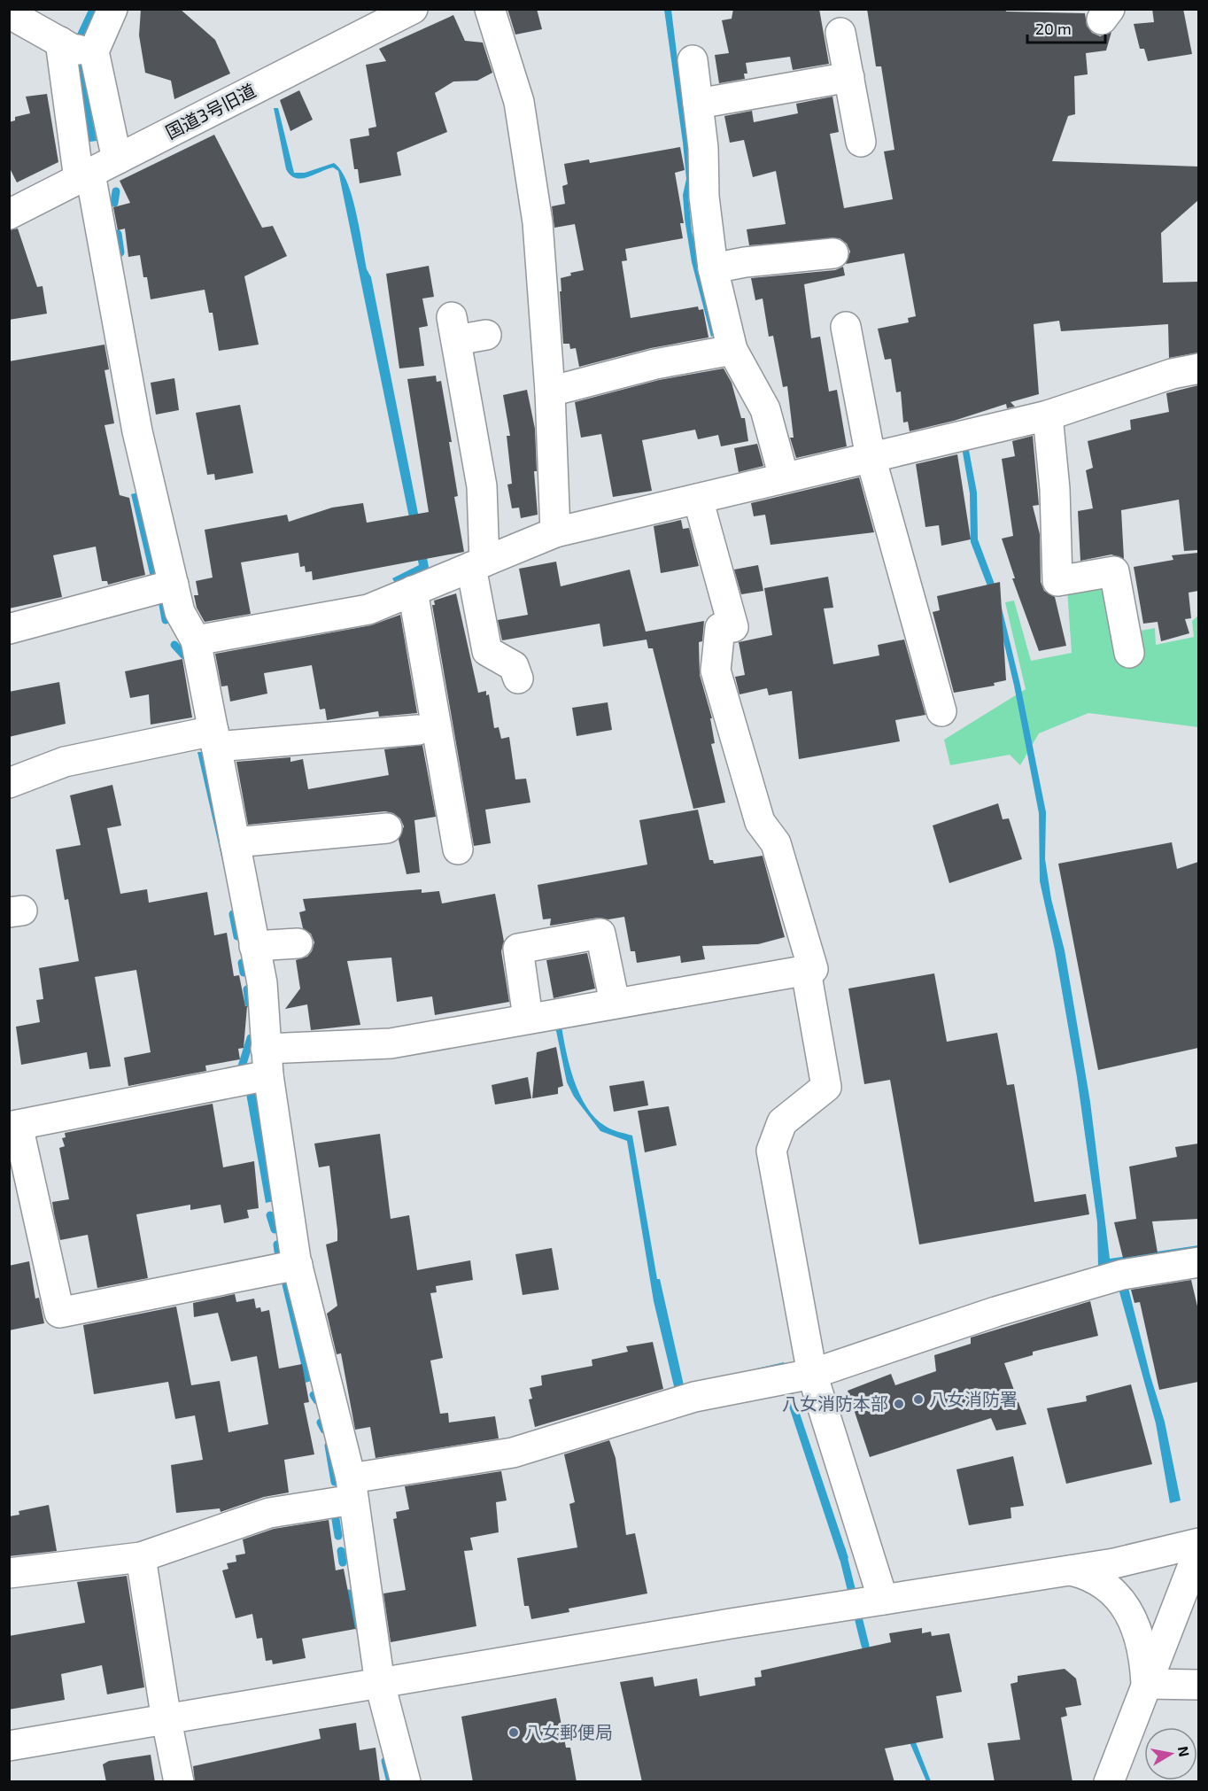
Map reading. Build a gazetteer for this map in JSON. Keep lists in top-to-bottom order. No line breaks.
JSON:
{"streets":{"main road":["国道3号旧道"]},"places":["八女消防署","八女消防本部","八女郵便局"],"scale_bar":"20 m","north":"right"}
